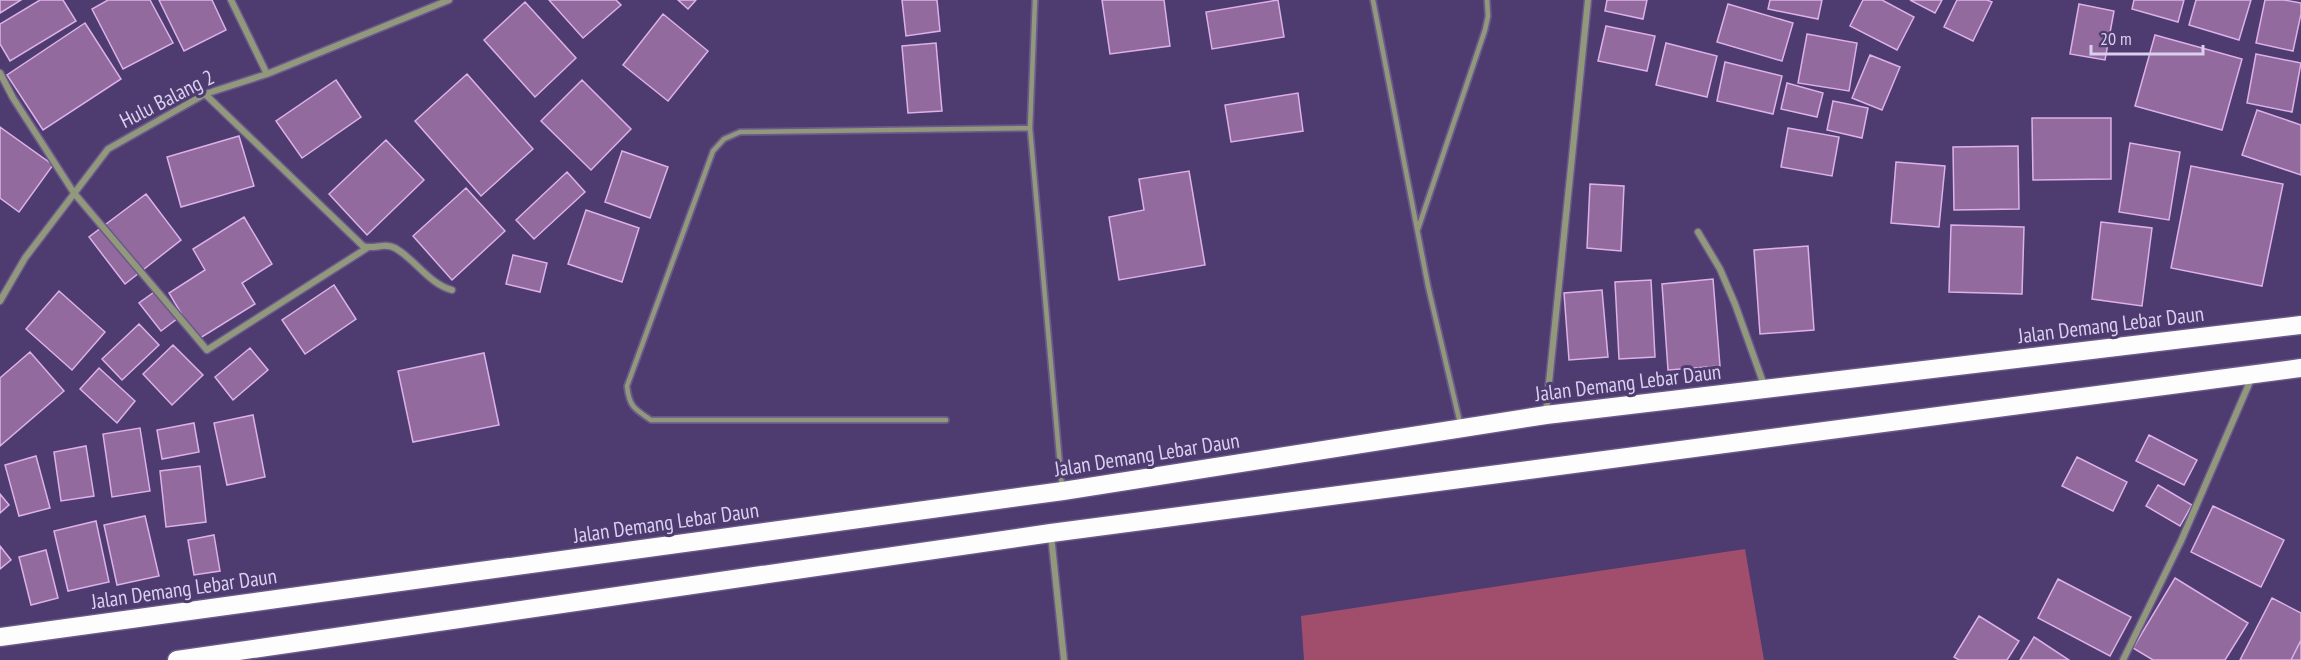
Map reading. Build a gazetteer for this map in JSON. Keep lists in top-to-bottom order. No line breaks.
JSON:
{"streets":{"highway":["Jalan Demang Lebar Daun"],"street":["Hulu Balang 2"]},"scale_bar":"20 m"}
